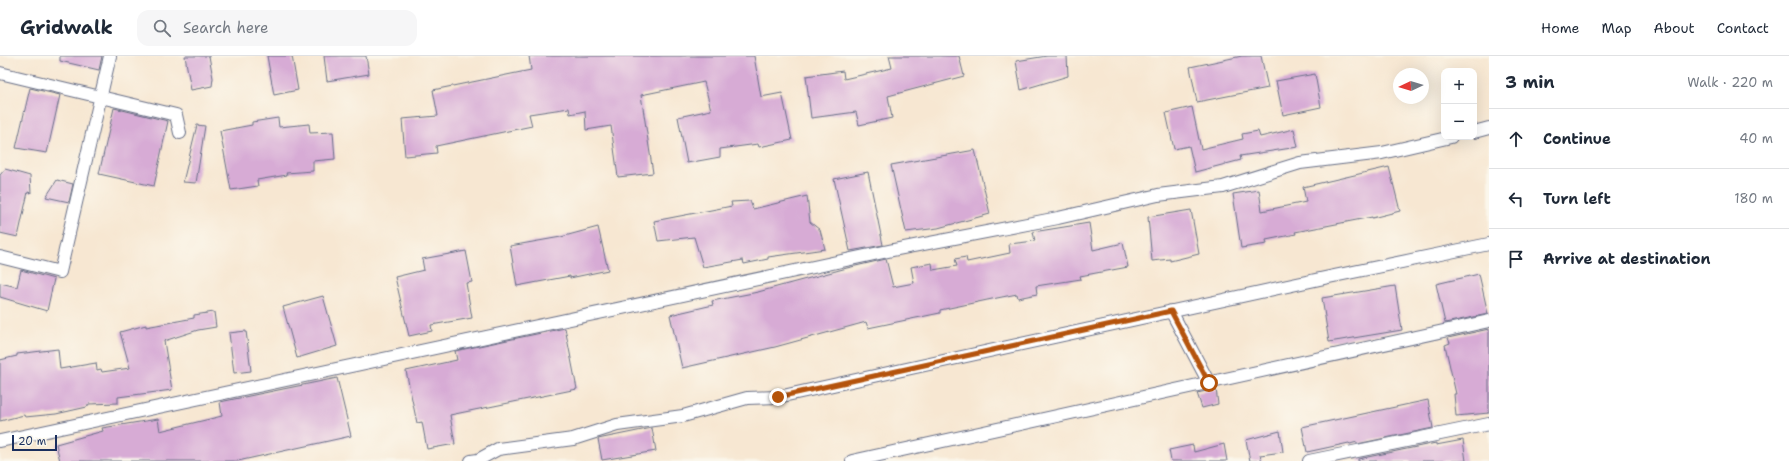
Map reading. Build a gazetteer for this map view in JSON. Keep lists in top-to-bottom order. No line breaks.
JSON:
{"scale_bar":"20 m","north":"left","page":{"header":"Gridwalk","search":"Search here","nav":["Home","Map","About","Contact"],"heading":["3 min","Walk · 220 m"],"map_buttons":["+","−"],"list":[["Continue","40 m"],["Turn left","180 m"],"Arrive at destination"],"scale":"20 m"}}
